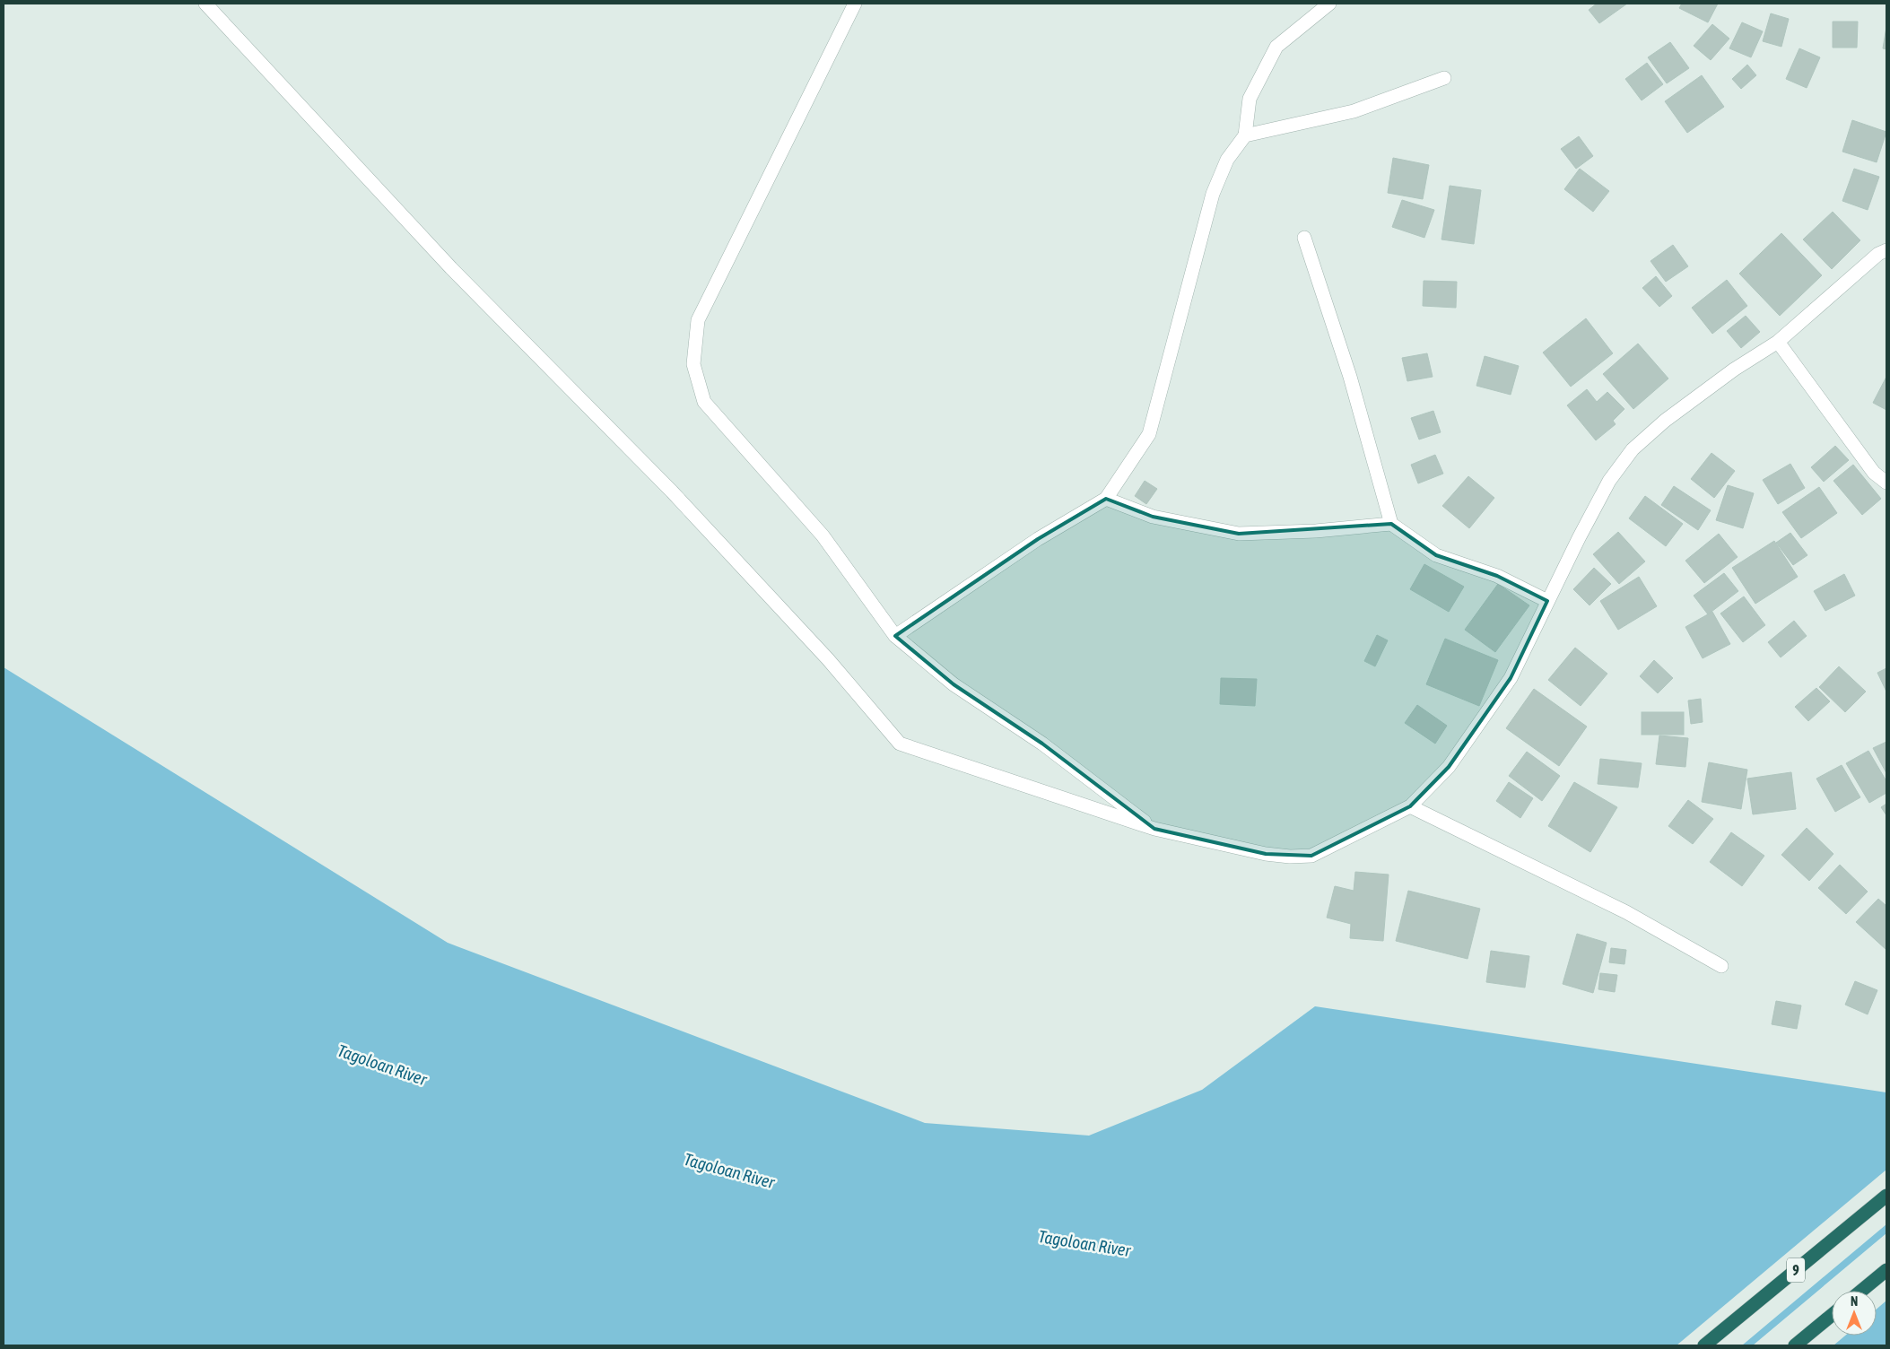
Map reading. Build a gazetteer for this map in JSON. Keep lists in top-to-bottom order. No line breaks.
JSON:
{"streets":{"highway":["9"]},"water":["Tagoloan River"],"north":"top"}
